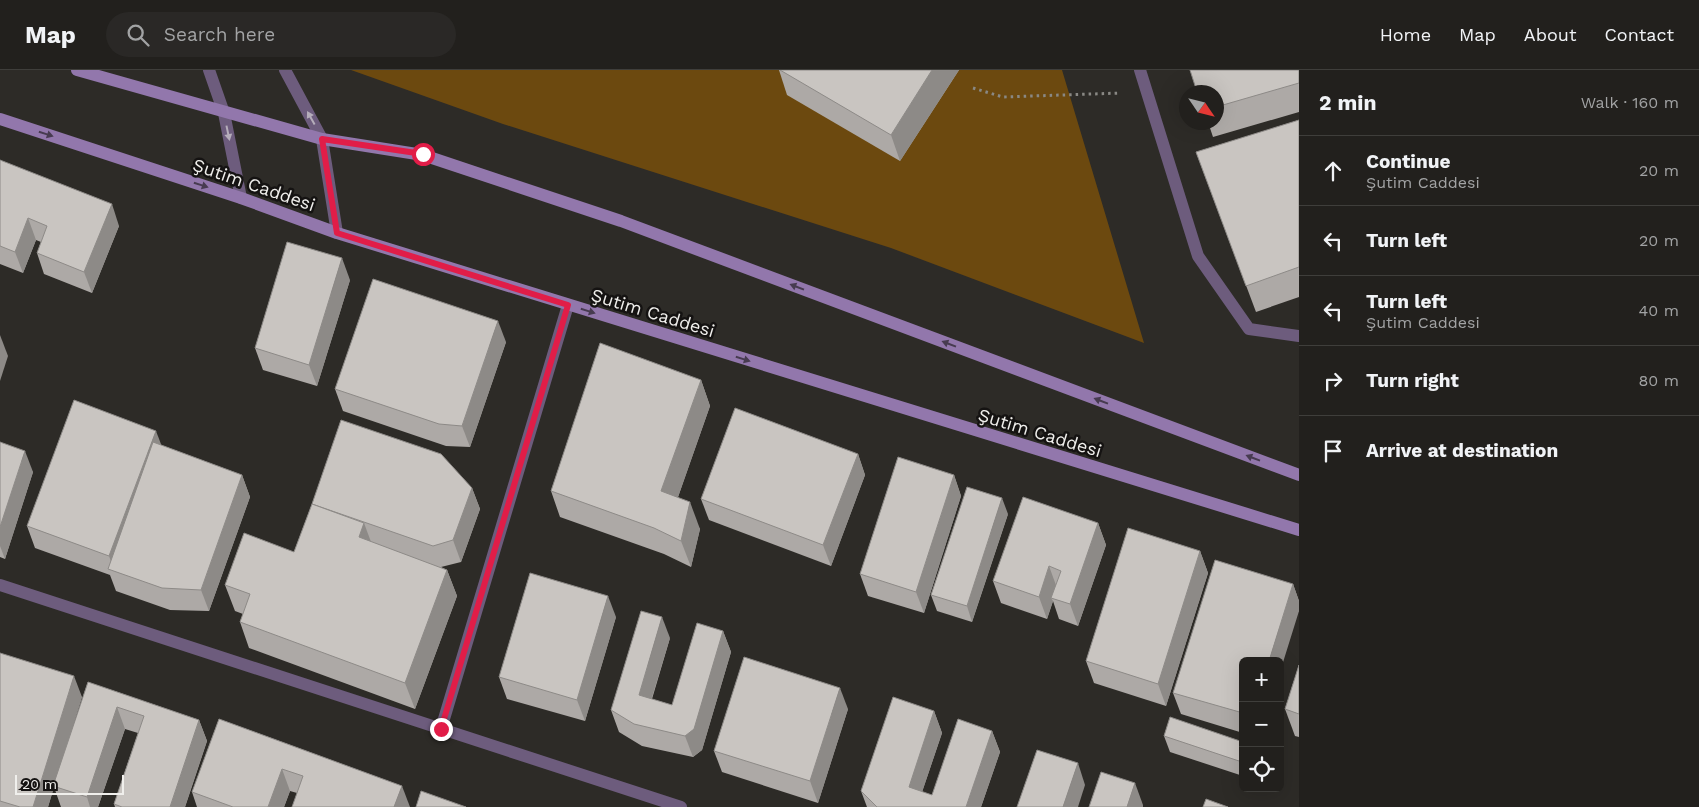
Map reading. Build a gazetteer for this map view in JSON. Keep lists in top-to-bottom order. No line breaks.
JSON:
{"streets":{"main road":["Şutim Caddesi"]},"scale_bar":"20 m","north":"bottom right","page":{"header":"Map","search":"Search here","nav":["Home","Map","About","Contact"],"heading":["2 min","Walk · 160 m"],"list":[["Continue","Şutim Caddesi","20 m"],["Turn left","20 m"],["Turn left","Şutim Caddesi","40 m"],["Turn right","80 m"],"Arrive at destination"],"map_buttons":["+","−"],"scale":"20 m"}}
